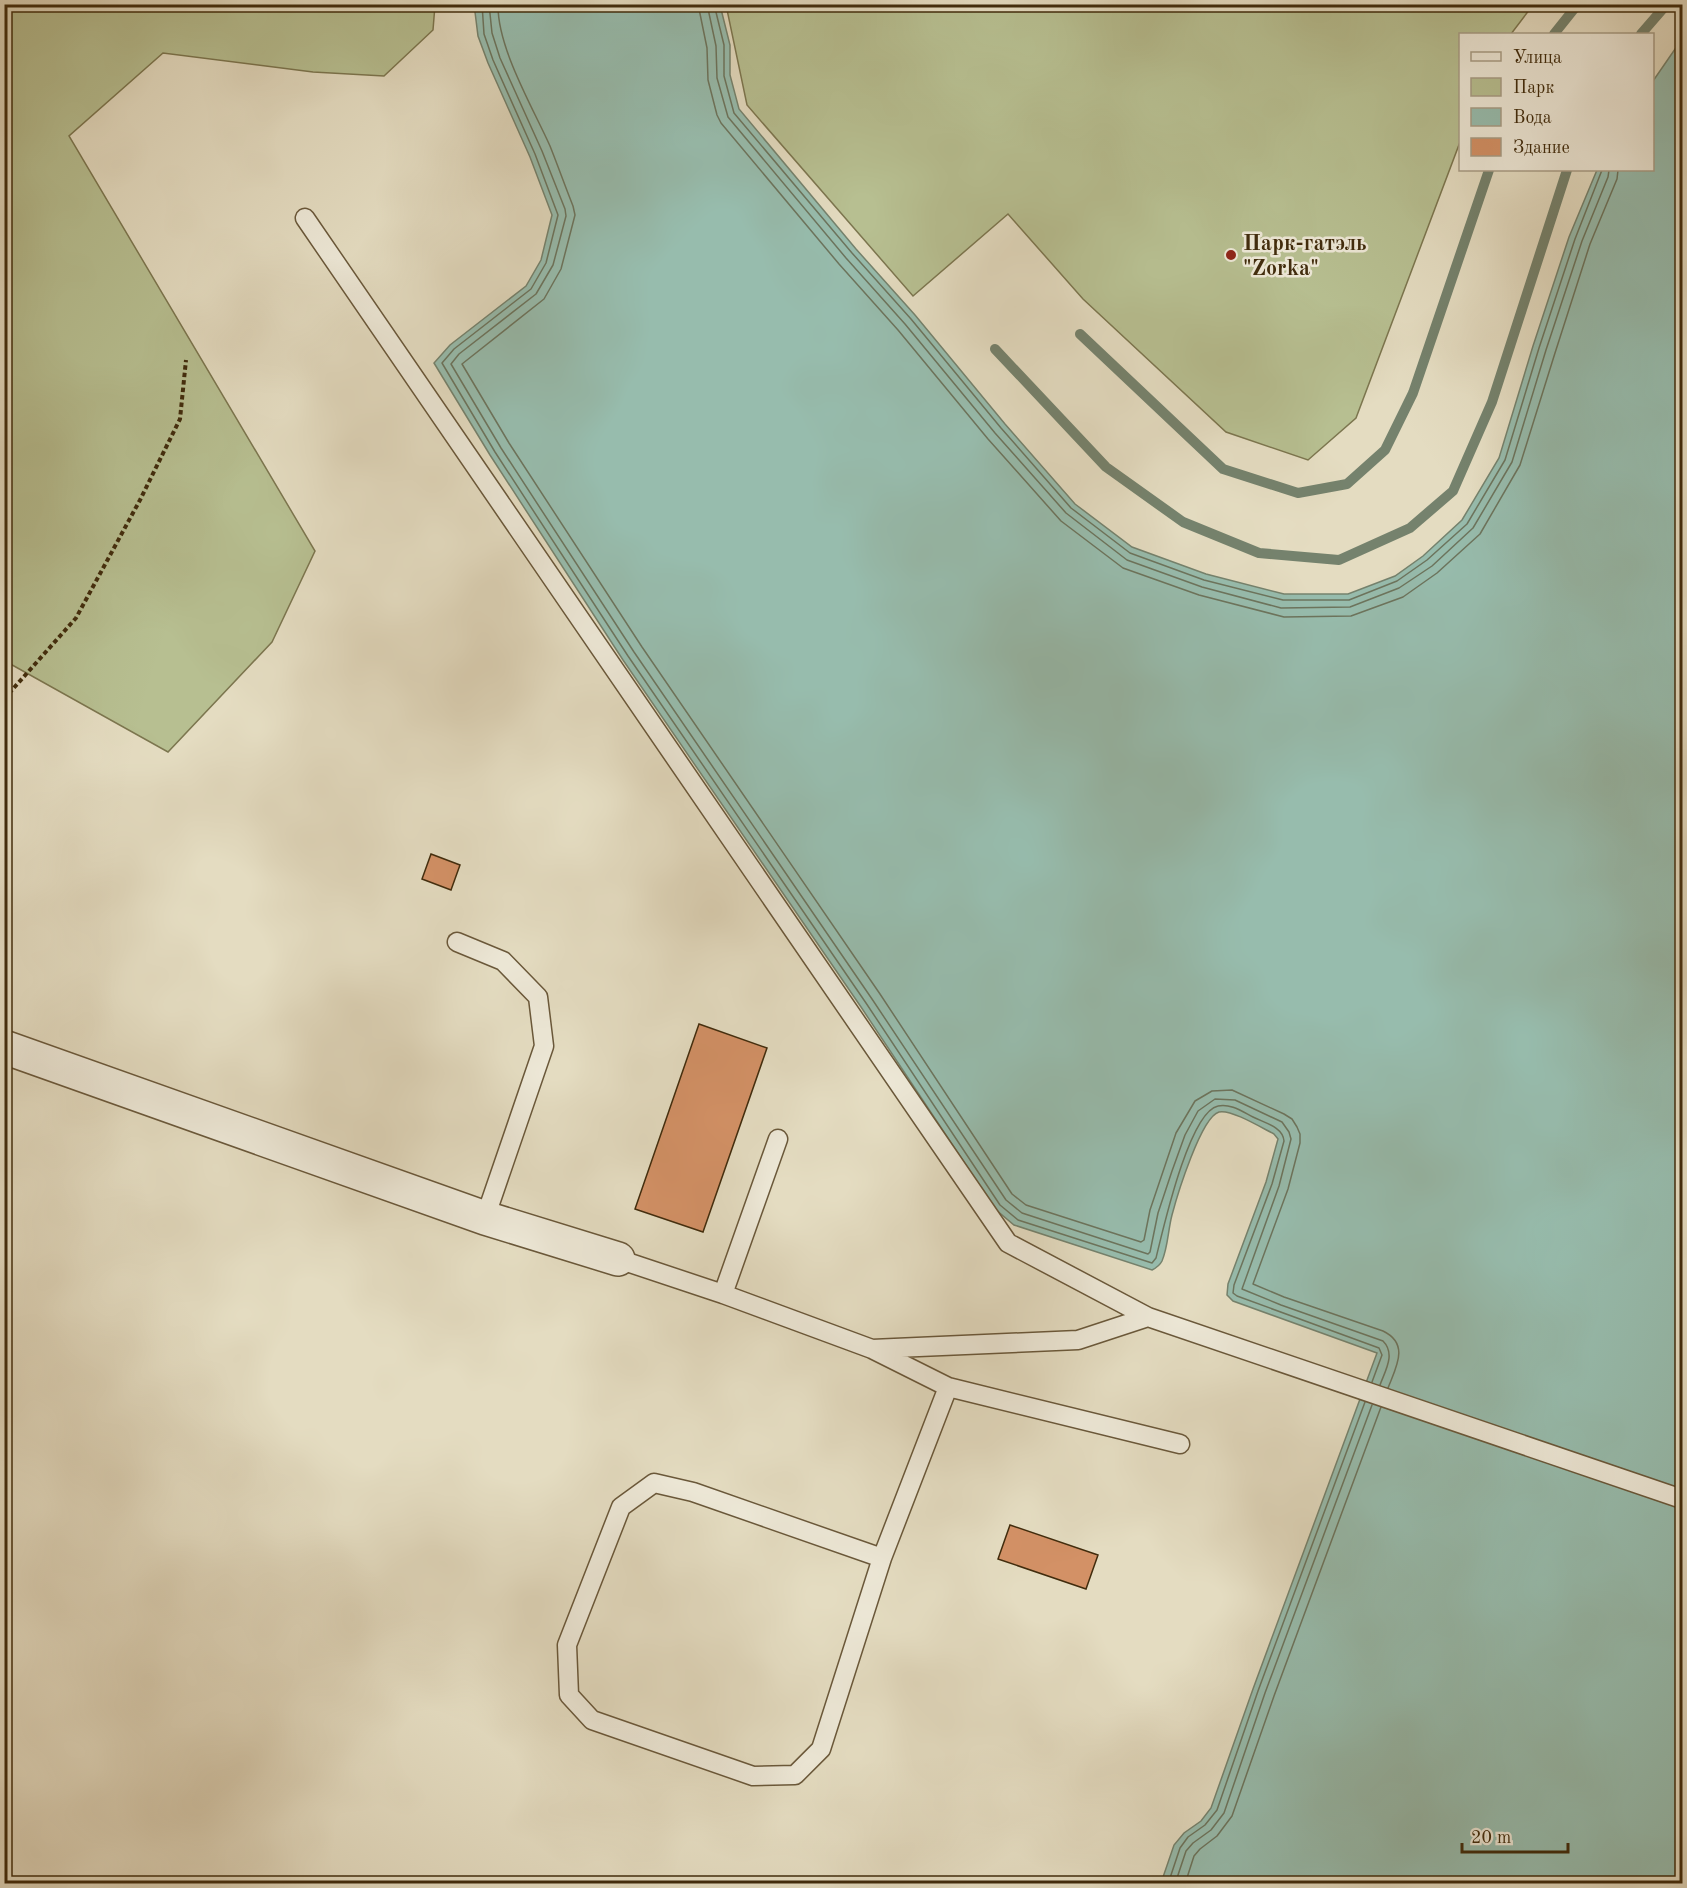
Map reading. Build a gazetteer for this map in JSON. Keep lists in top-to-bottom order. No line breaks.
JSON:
{"places":["Парк-гатэль \"Zorka\""],"legend":["Улица","Парк","Вода","Здание"],"scale_bar":"20 m"}
